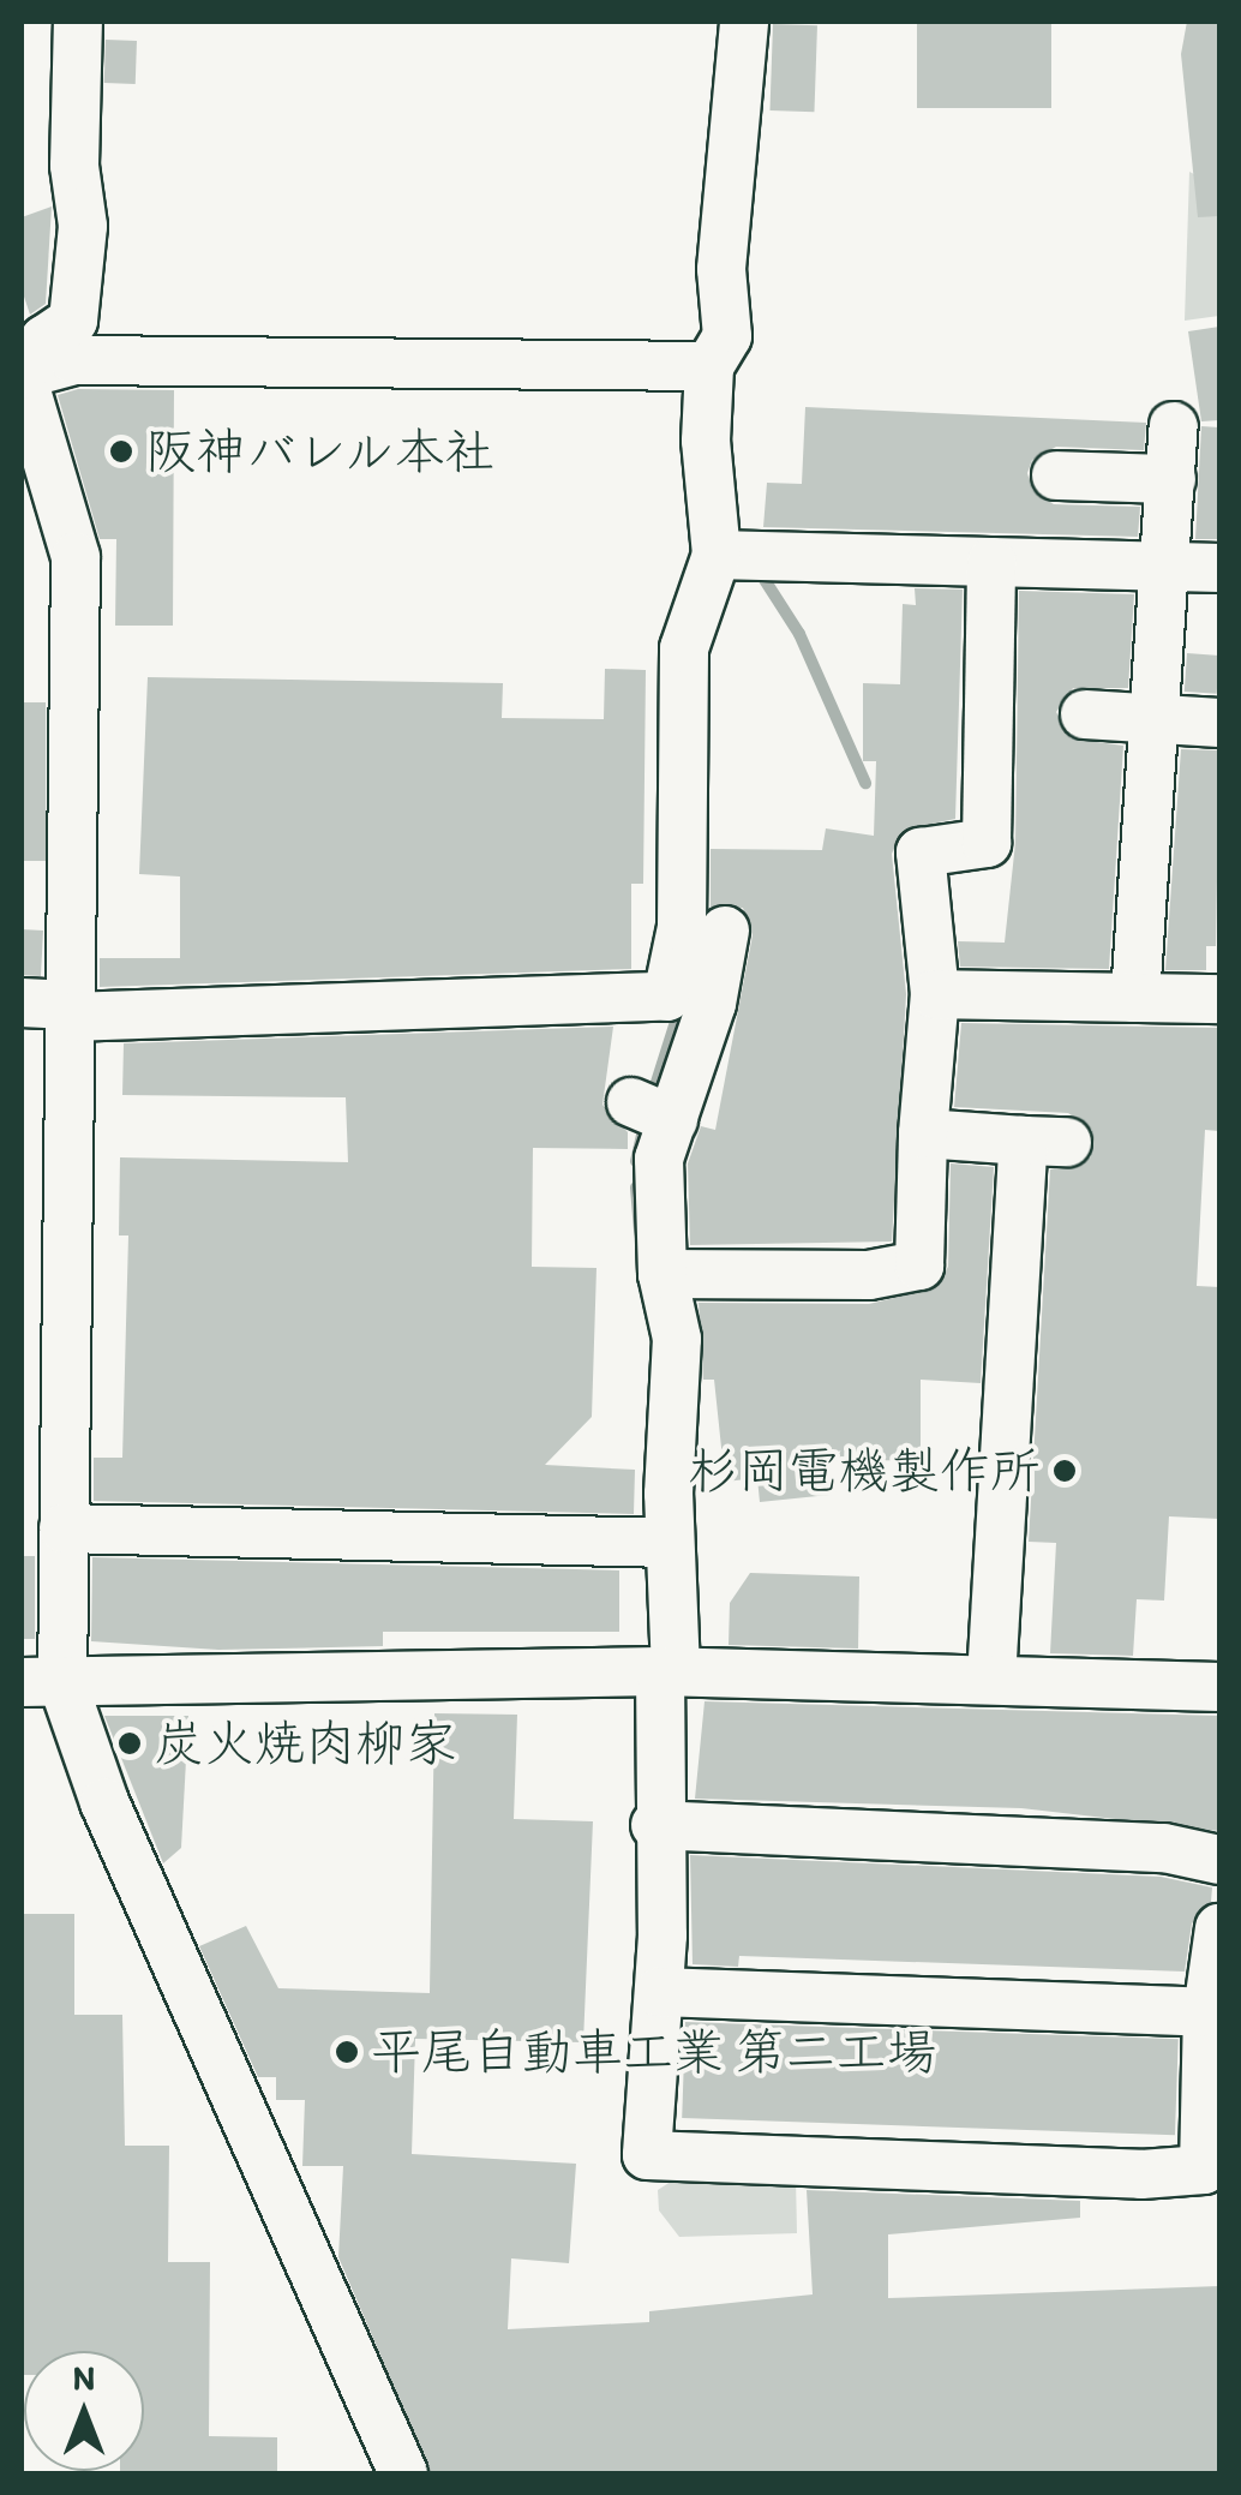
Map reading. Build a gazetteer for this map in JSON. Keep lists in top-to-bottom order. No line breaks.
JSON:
{"places":["阪神バレル本社","杉岡電機製作所","炭火焼肉柳家","平尾自動車工業 第二工場"],"north":"top"}
